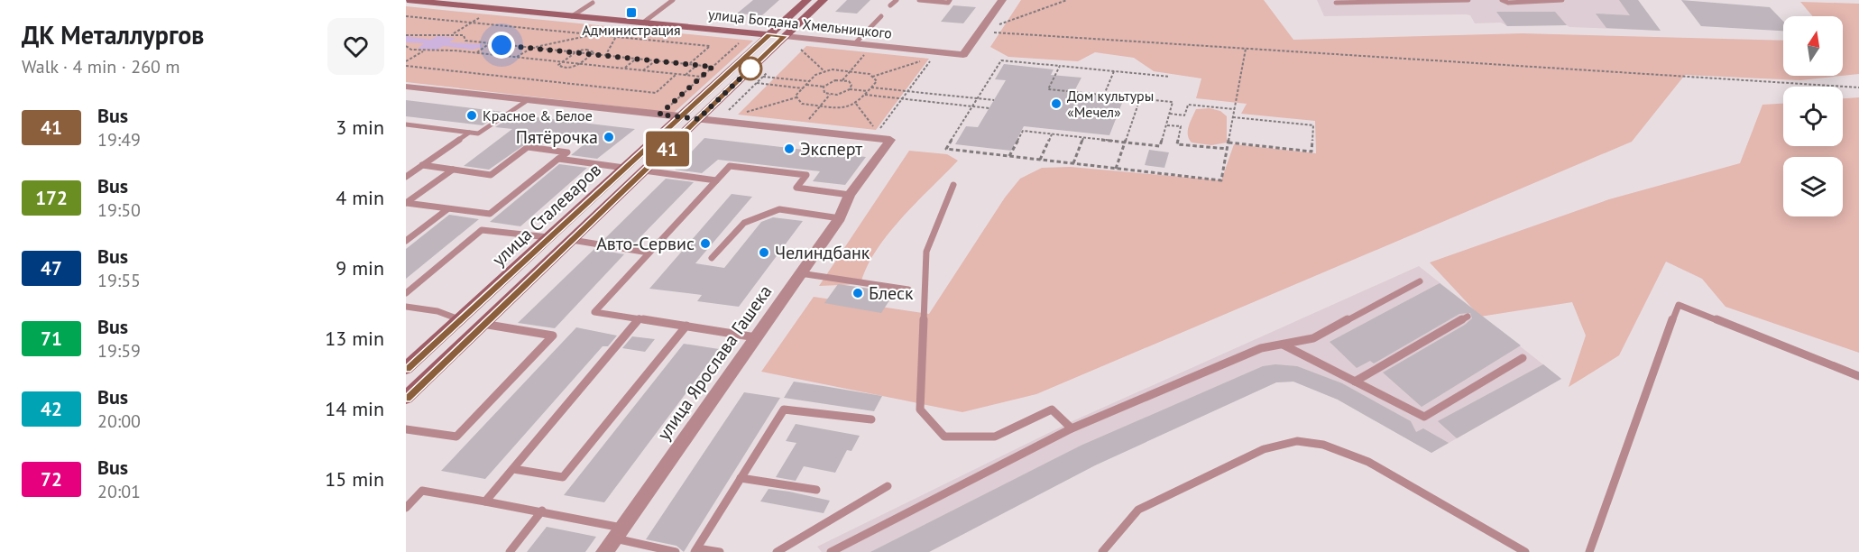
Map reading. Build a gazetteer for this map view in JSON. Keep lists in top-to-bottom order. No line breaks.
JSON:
{"streets":{"main road":["улица Богдана Хмельницкого","улица Сталеваров"],"street":["улица Ярослава Гашека"]},"crossings":[["улица Богдана Хмельницкого","улица Сталеваров"]],"places":{"transit":["Администрация"],"other":["Дом культуры «Мечел»","Красное & Белое","Пятёрочка","Эксперт","Авто-Сервис","Челиндбанк","Блеск"]},"lines":["bus line 41"],"north":"top","page":{"heading":["ДК Металлургов","Walk · 4 min · 260 m"],"on_map":"41","list":[{"mark":"41","name":"Bus","note":"19:49","value":"3 min"},{"mark":"172","name":"Bus","note":"19:50","value":"4 min"},{"mark":"47","name":"Bus","note":"19:55","value":"9 min"},{"mark":"71","name":"Bus","note":"19:59","value":"13 min"},{"mark":"42","name":"Bus","note":"20:00","value":"14 min"},{"mark":"72","name":"Bus","note":"20:01","value":"15 min"}]}}
